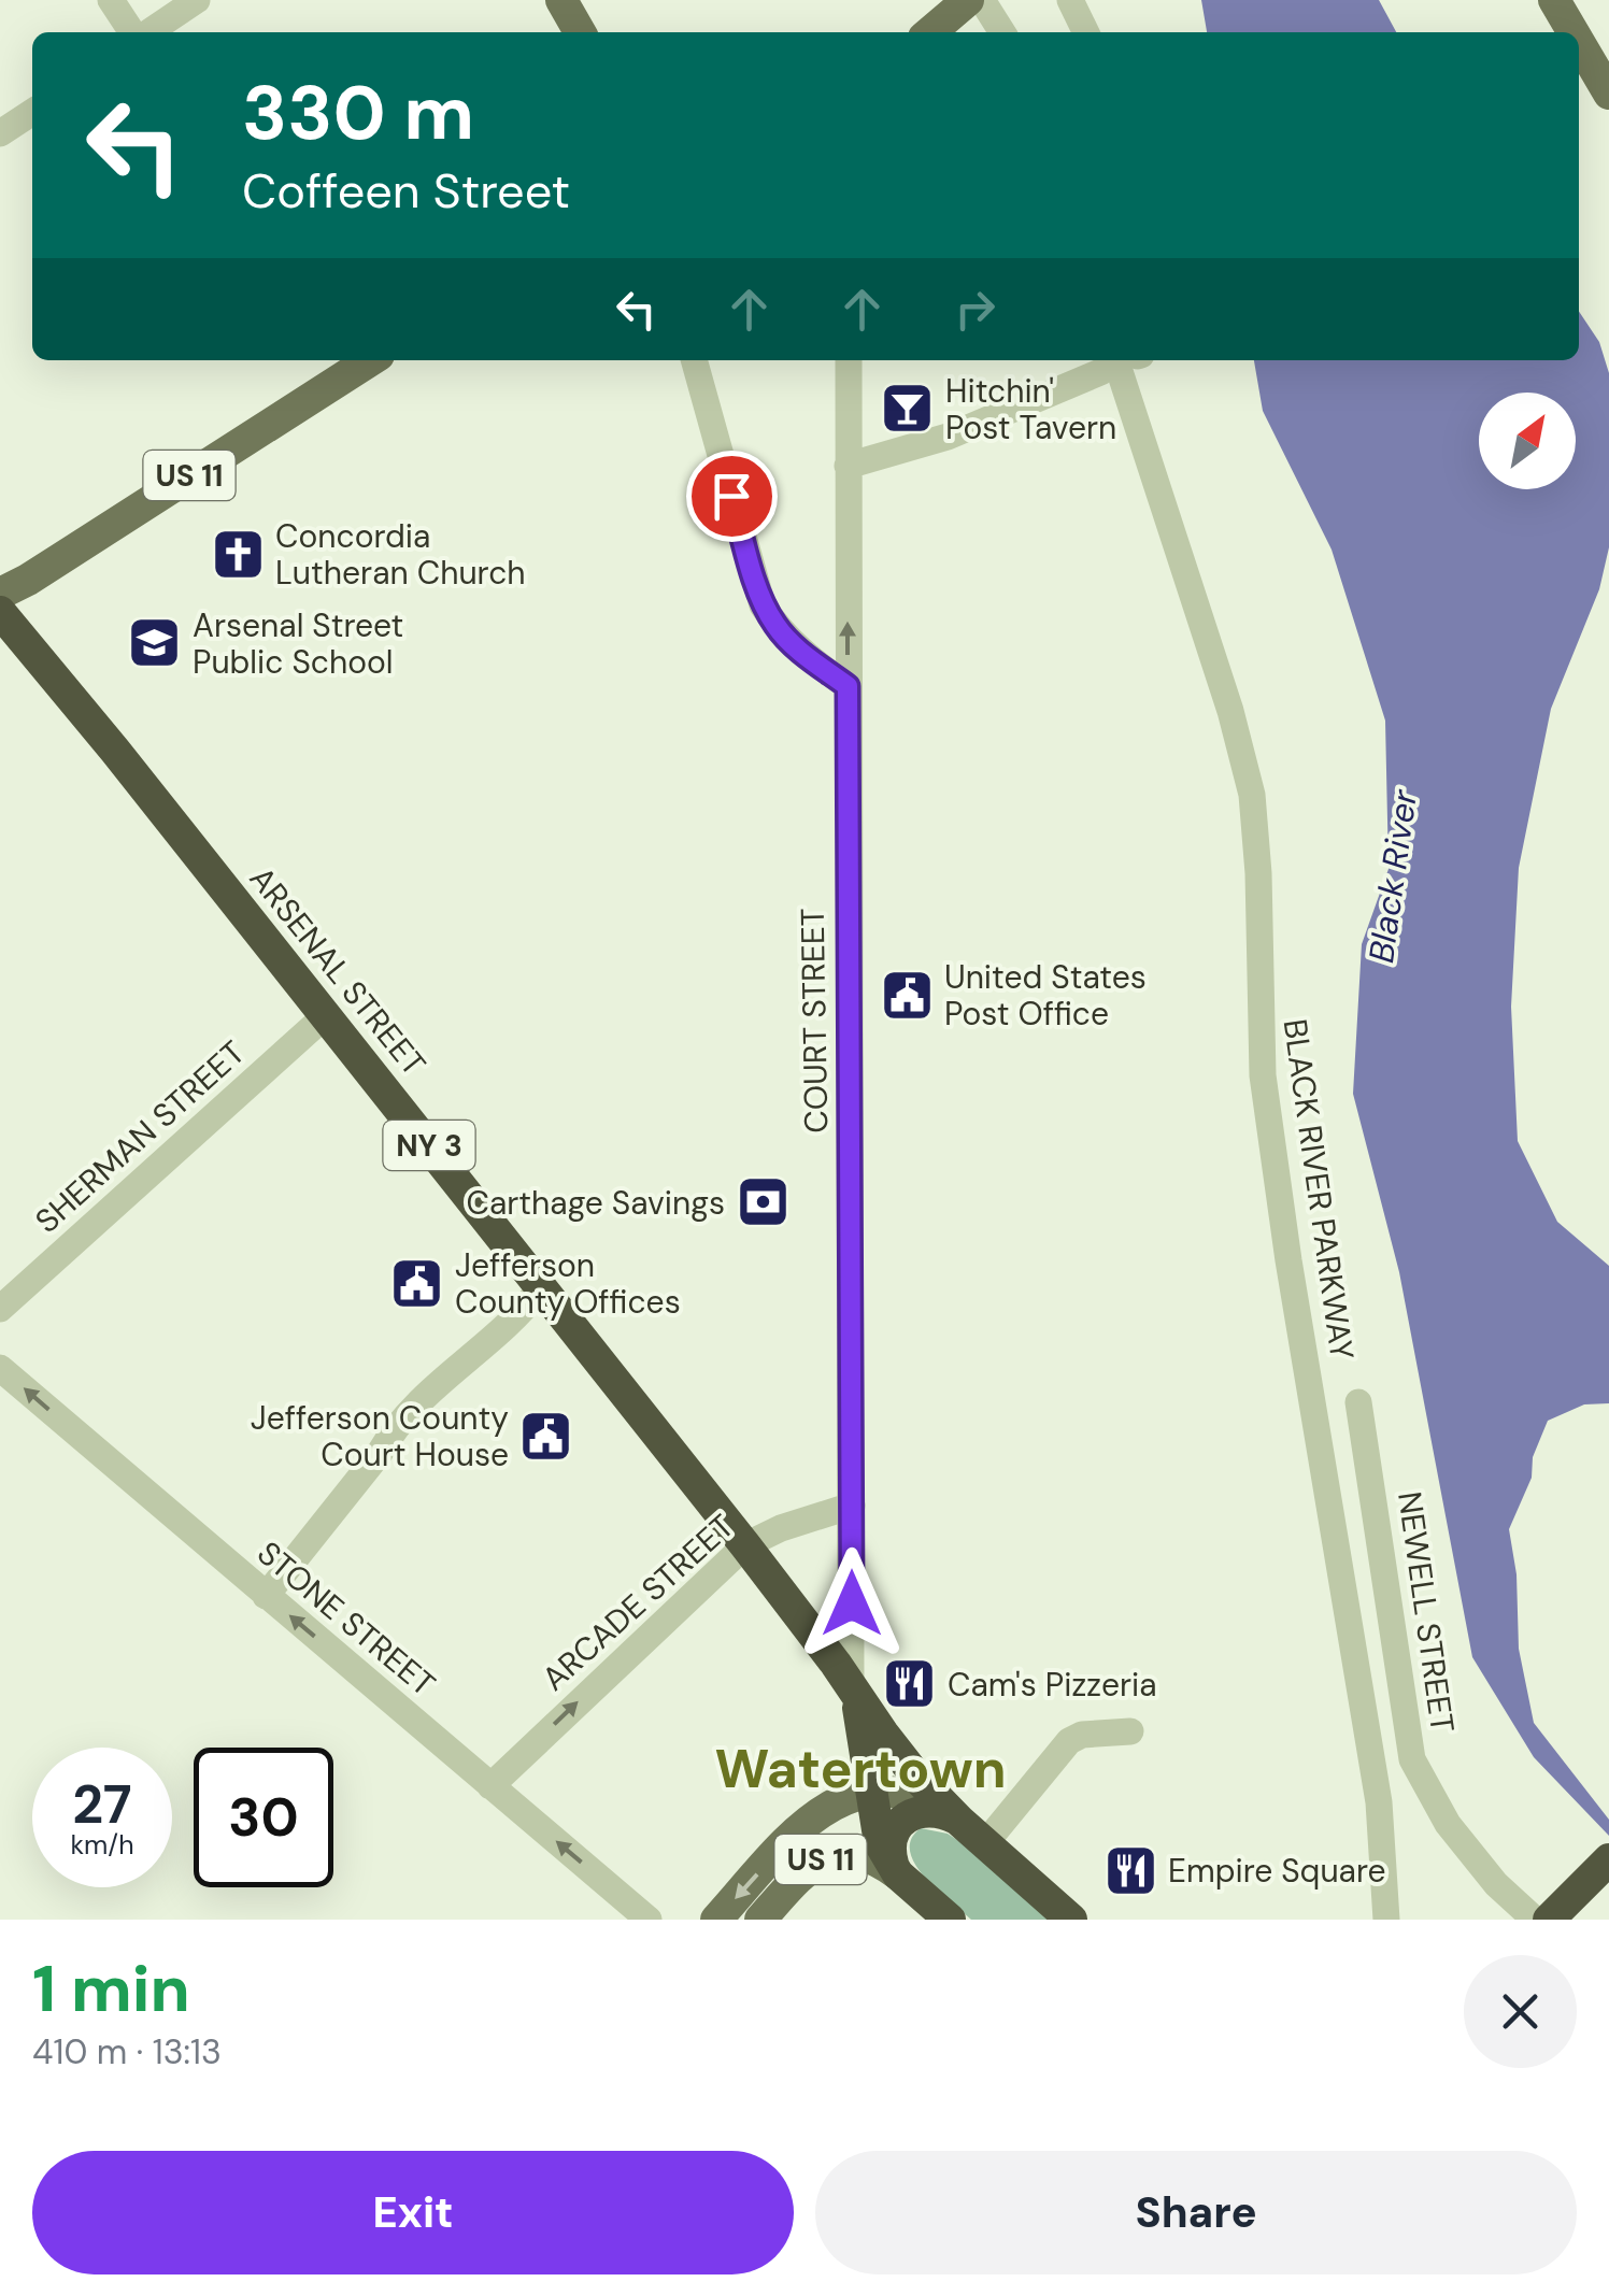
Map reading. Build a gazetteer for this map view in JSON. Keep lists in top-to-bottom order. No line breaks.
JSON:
{"streets":{"highway":["US 11","ARSENAL STREET","NY 3"],"street":["COURT STREET","SHERMAN STREET","BLACK RIVER PARKWAY","ARCADE STREET","NEWELL STREET","STONE STREET"]},"crossings":[["US 11","NY 3"],["ARSENAL STREET","COURT STREET"],["ARSENAL STREET","SHERMAN STREET"],["ARSENAL STREET","NY 3"],["ARSENAL STREET","ARCADE STREET"],["COURT STREET","NY 3"],["COURT STREET","ARCADE STREET"],["ARCADE STREET","STONE STREET"]],"one_way":["ARCADE STREET","STONE STREET"],"districts":["Watertown"],"water":["Black River"],"places":{"bar":["Hitchin' Post Tavern"],"church":["Concordia Lutheran Church"],"school or university":["Arsenal Street Public School"],"public building":["United States Post Office","Jefferson County Offices","Jefferson County Court House"],"bank":["Carthage Savings"],"restaurant":["Cam's Pizzeria","Empire Square"]},"north":"top right","page":{"turn":["330 m","Coffeen Street"],"speed":"27 km/h","limit":"30","heading":["1 min","410 m · 13:13"],"buttons":["Exit","Share"]}}
